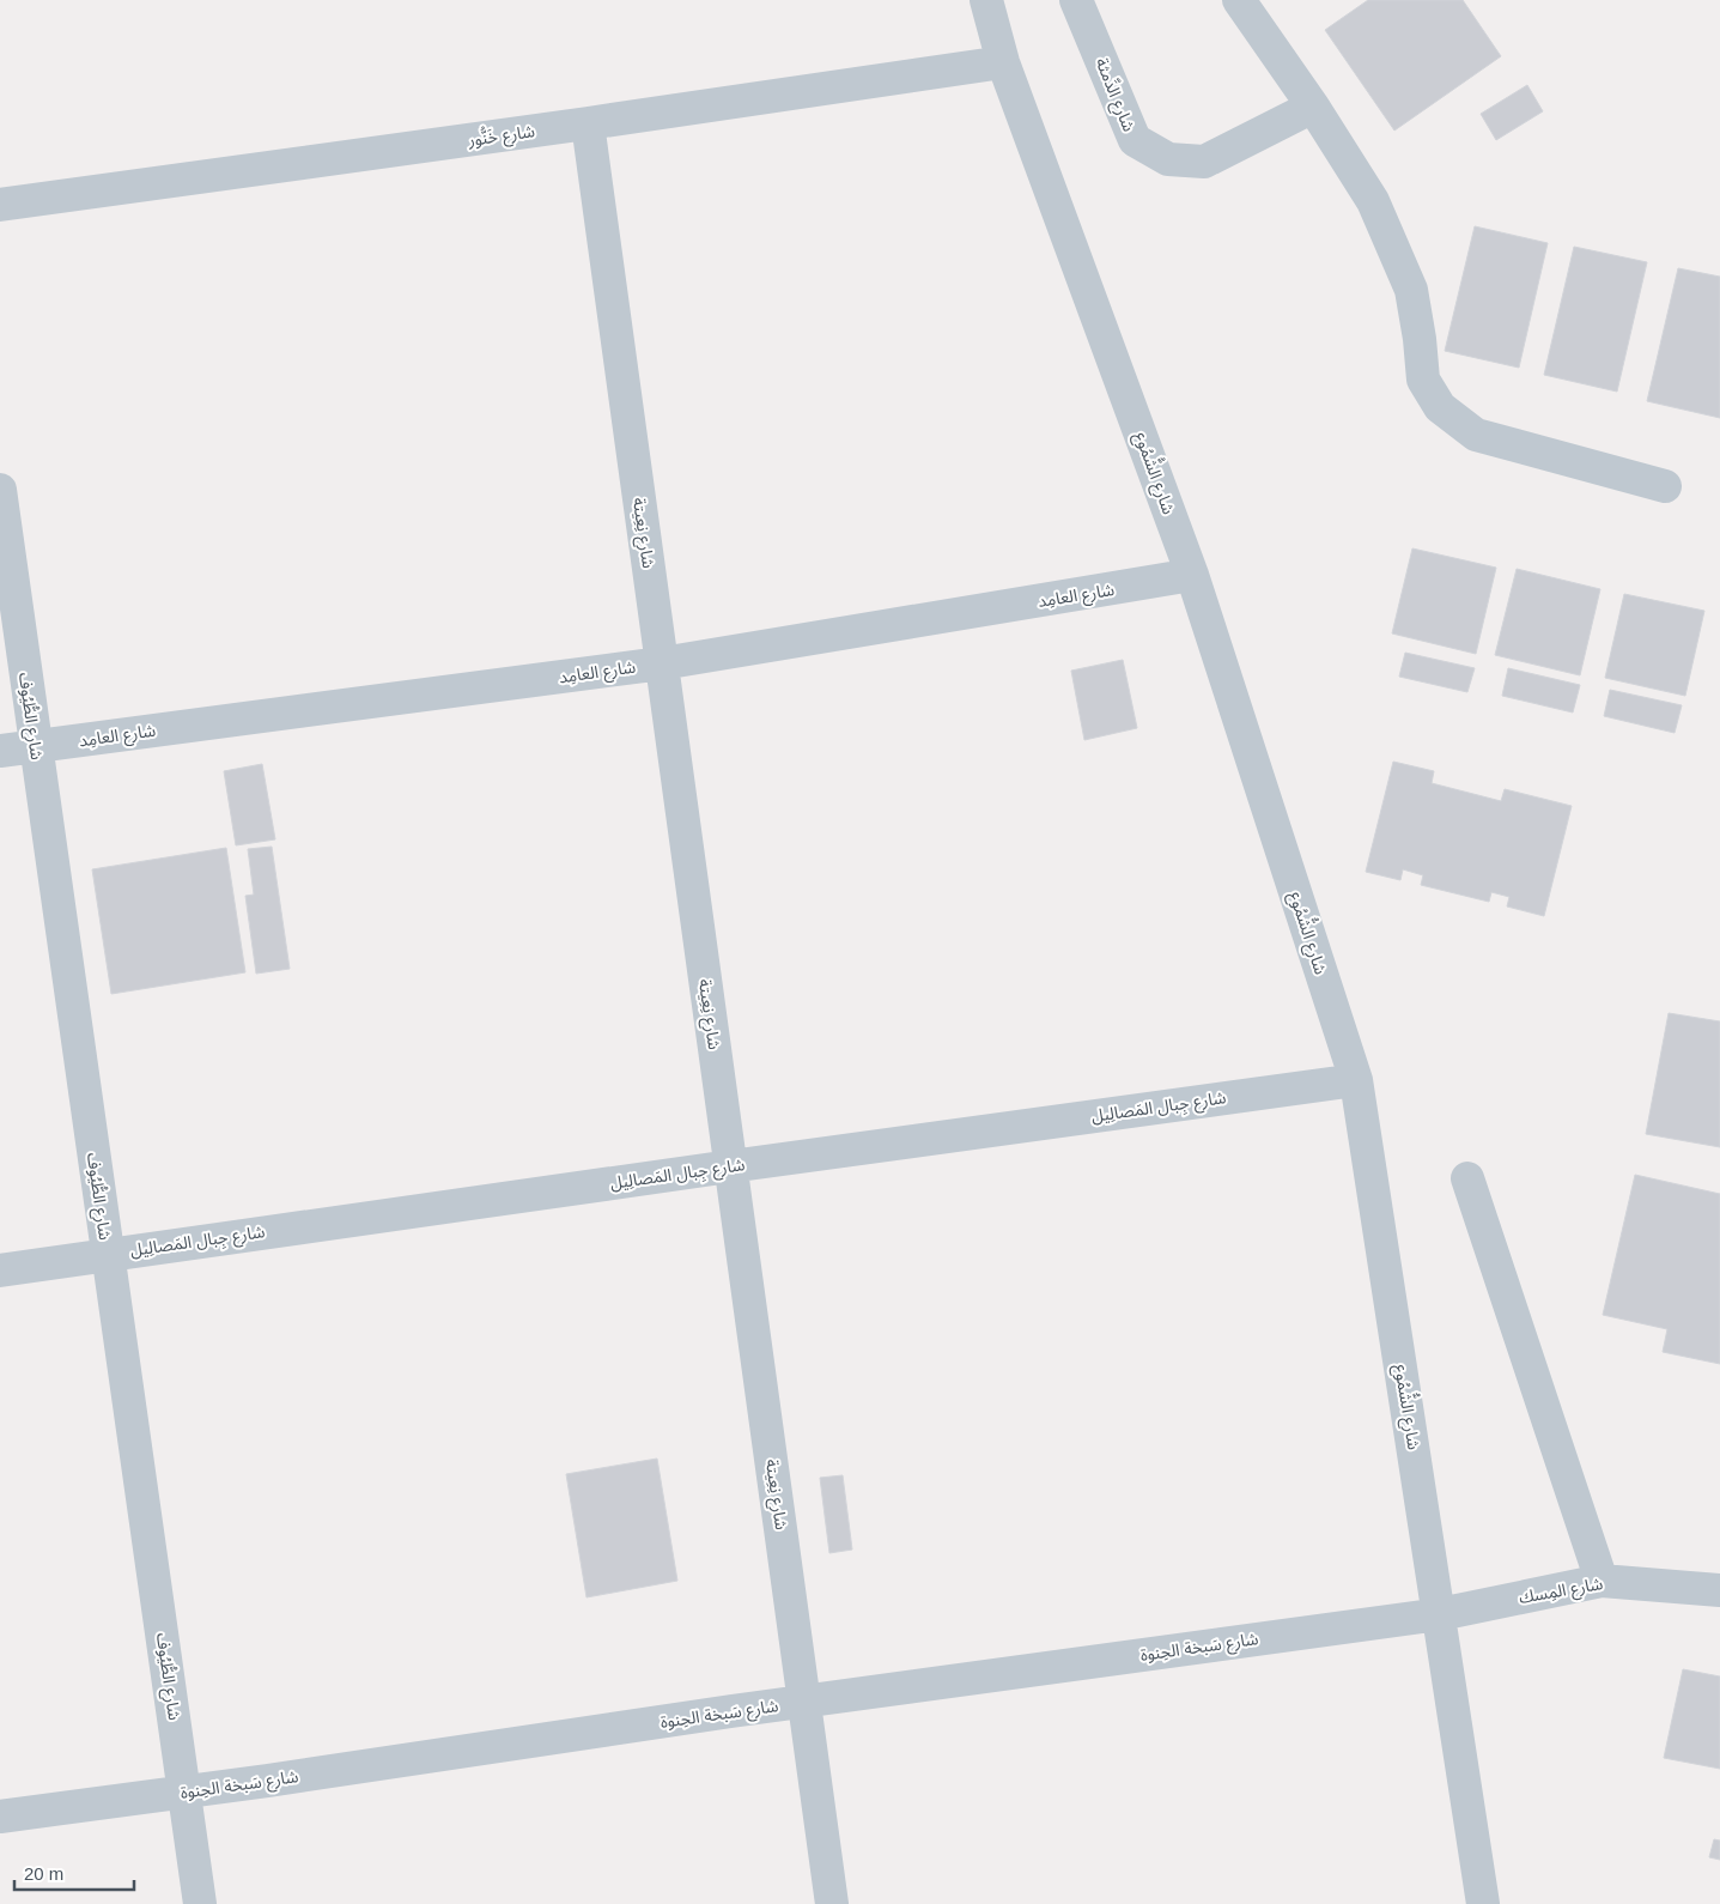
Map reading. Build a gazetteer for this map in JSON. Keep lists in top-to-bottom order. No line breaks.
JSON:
{"streets":{"street":["شارع الدِّمثة","شارع خَنُّور","شارع الشُّمُوع","شارع نِعِيتة","شارع العامِد","شارع الطُّيُوف","شارع جِبال المَصالِيل","شارع المِسك","شارع سَبخة الحِنوة"]},"crossings":[["شارع خَنُّور","شارع الشُّمُوع"],["شارع خَنُّور","شارع نِعِيتة"],["شارع الشُّمُوع","شارع العامِد"],["شارع الشُّمُوع","شارع جِبال المَصالِيل"],["شارع الشُّمُوع","شارع المِسك"],["شارع الشُّمُوع","شارع سَبخة الحِنوة"],["شارع نِعِيتة","شارع العامِد"],["شارع نِعِيتة","شارع جِبال المَصالِيل"],["شارع نِعِيتة","شارع سَبخة الحِنوة"],["شارع العامِد","شارع الطُّيُوف"],["شارع الطُّيُوف","شارع جِبال المَصالِيل"],["شارع الطُّيُوف","شارع سَبخة الحِنوة"],["شارع المِسك","شارع سَبخة الحِنوة"]],"scale_bar":"20 m"}
